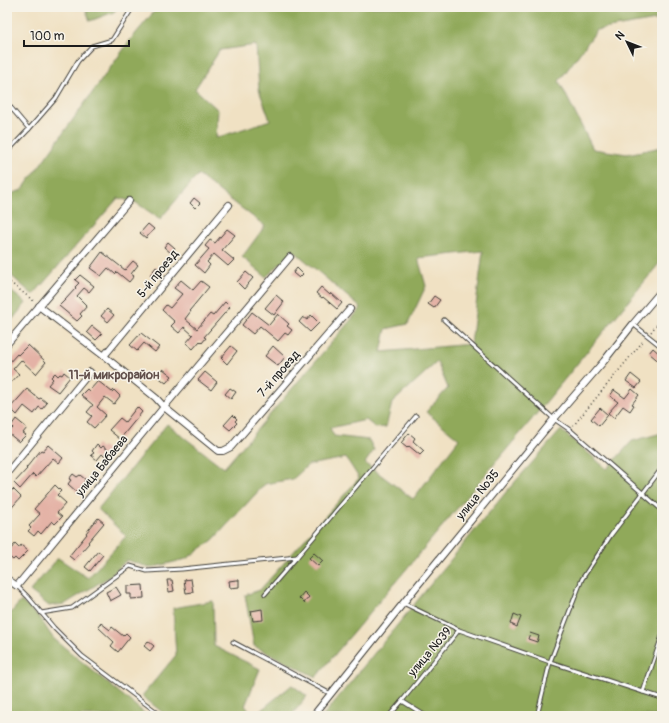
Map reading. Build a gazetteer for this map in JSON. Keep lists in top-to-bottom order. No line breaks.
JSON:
{"streets":{"street":["5-й проезд","7-й проезд","улица Бабаева","улица №35"],"lane":["улица №39"]},"crossings":[["7-й проезд","улица Бабаева"]],"districts":["11-й микрорайон"],"scale_bar":"100 m","north":"top left"}
